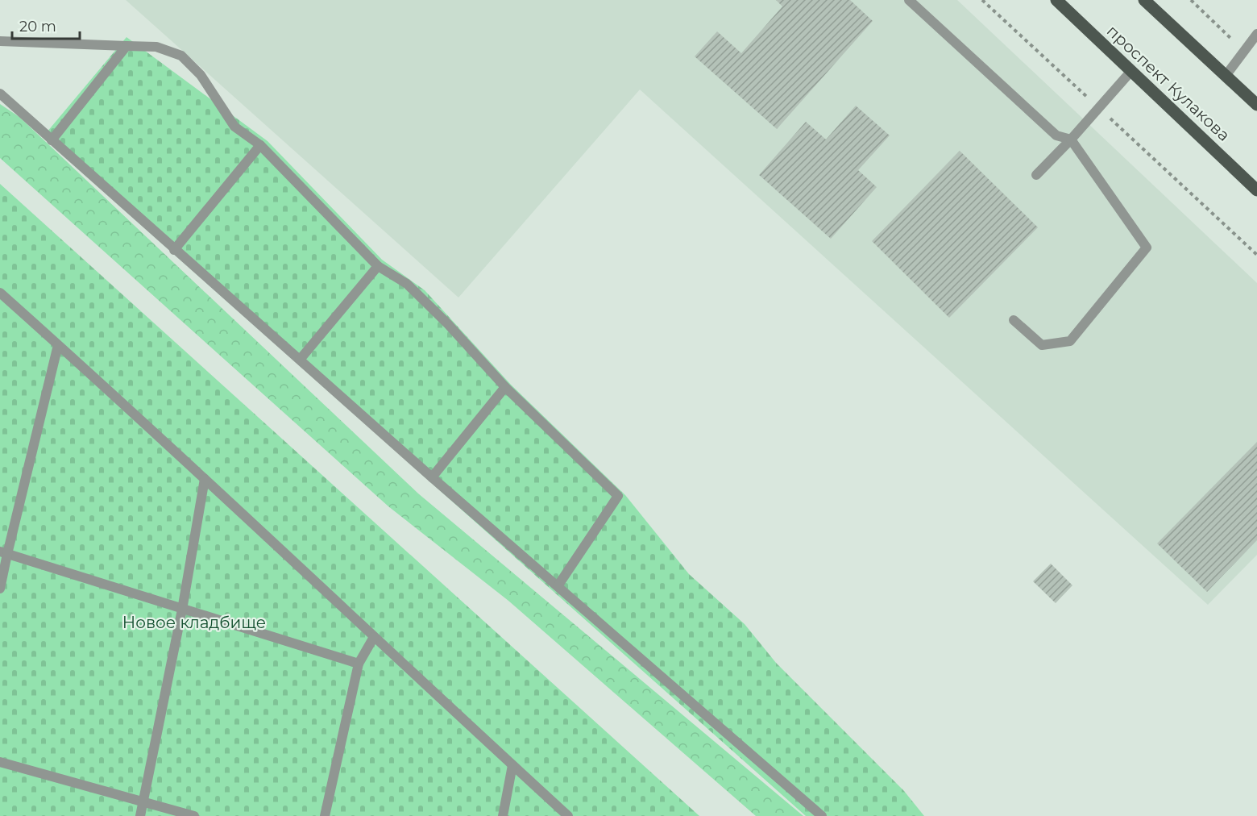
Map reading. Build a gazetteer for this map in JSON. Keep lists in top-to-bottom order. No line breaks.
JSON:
{"streets":{"main road":["проспект Кулакова"]},"parks":["Новое кладбище"],"scale_bar":"20 m"}
